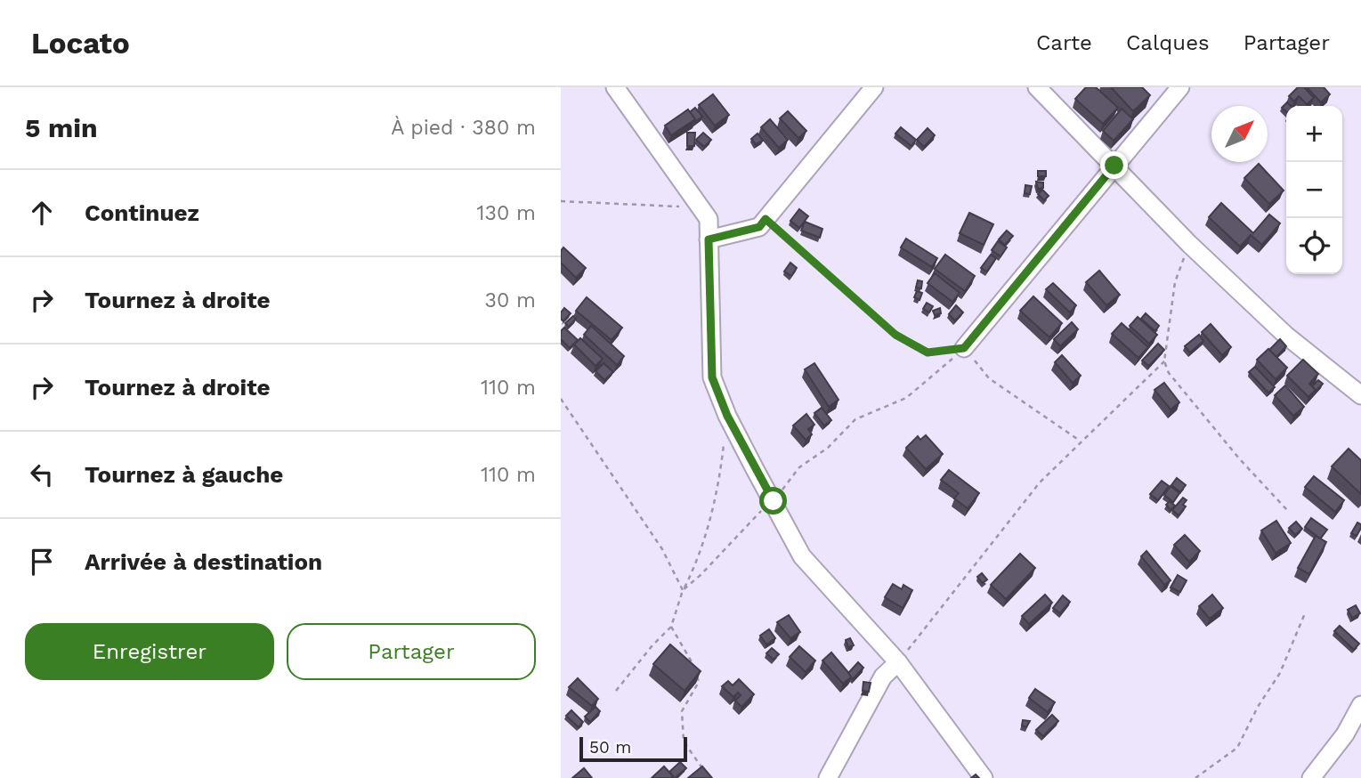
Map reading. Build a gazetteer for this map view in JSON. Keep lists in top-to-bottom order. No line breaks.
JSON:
{"scale_bar":"50 m","north":"top right","page":{"header":"Locato","nav":["Carte","Calques","Partager"],"heading":["5 min","À pied · 380 m"],"map_buttons":["+","−"],"list":[["Continuez","130 m"],["Tournez à droite","30 m"],["Tournez à droite","110 m"],["Tournez à gauche","110 m"],"Arrivée à destination"],"buttons":["Enregistrer","Partager"],"scale":"50 m"}}
